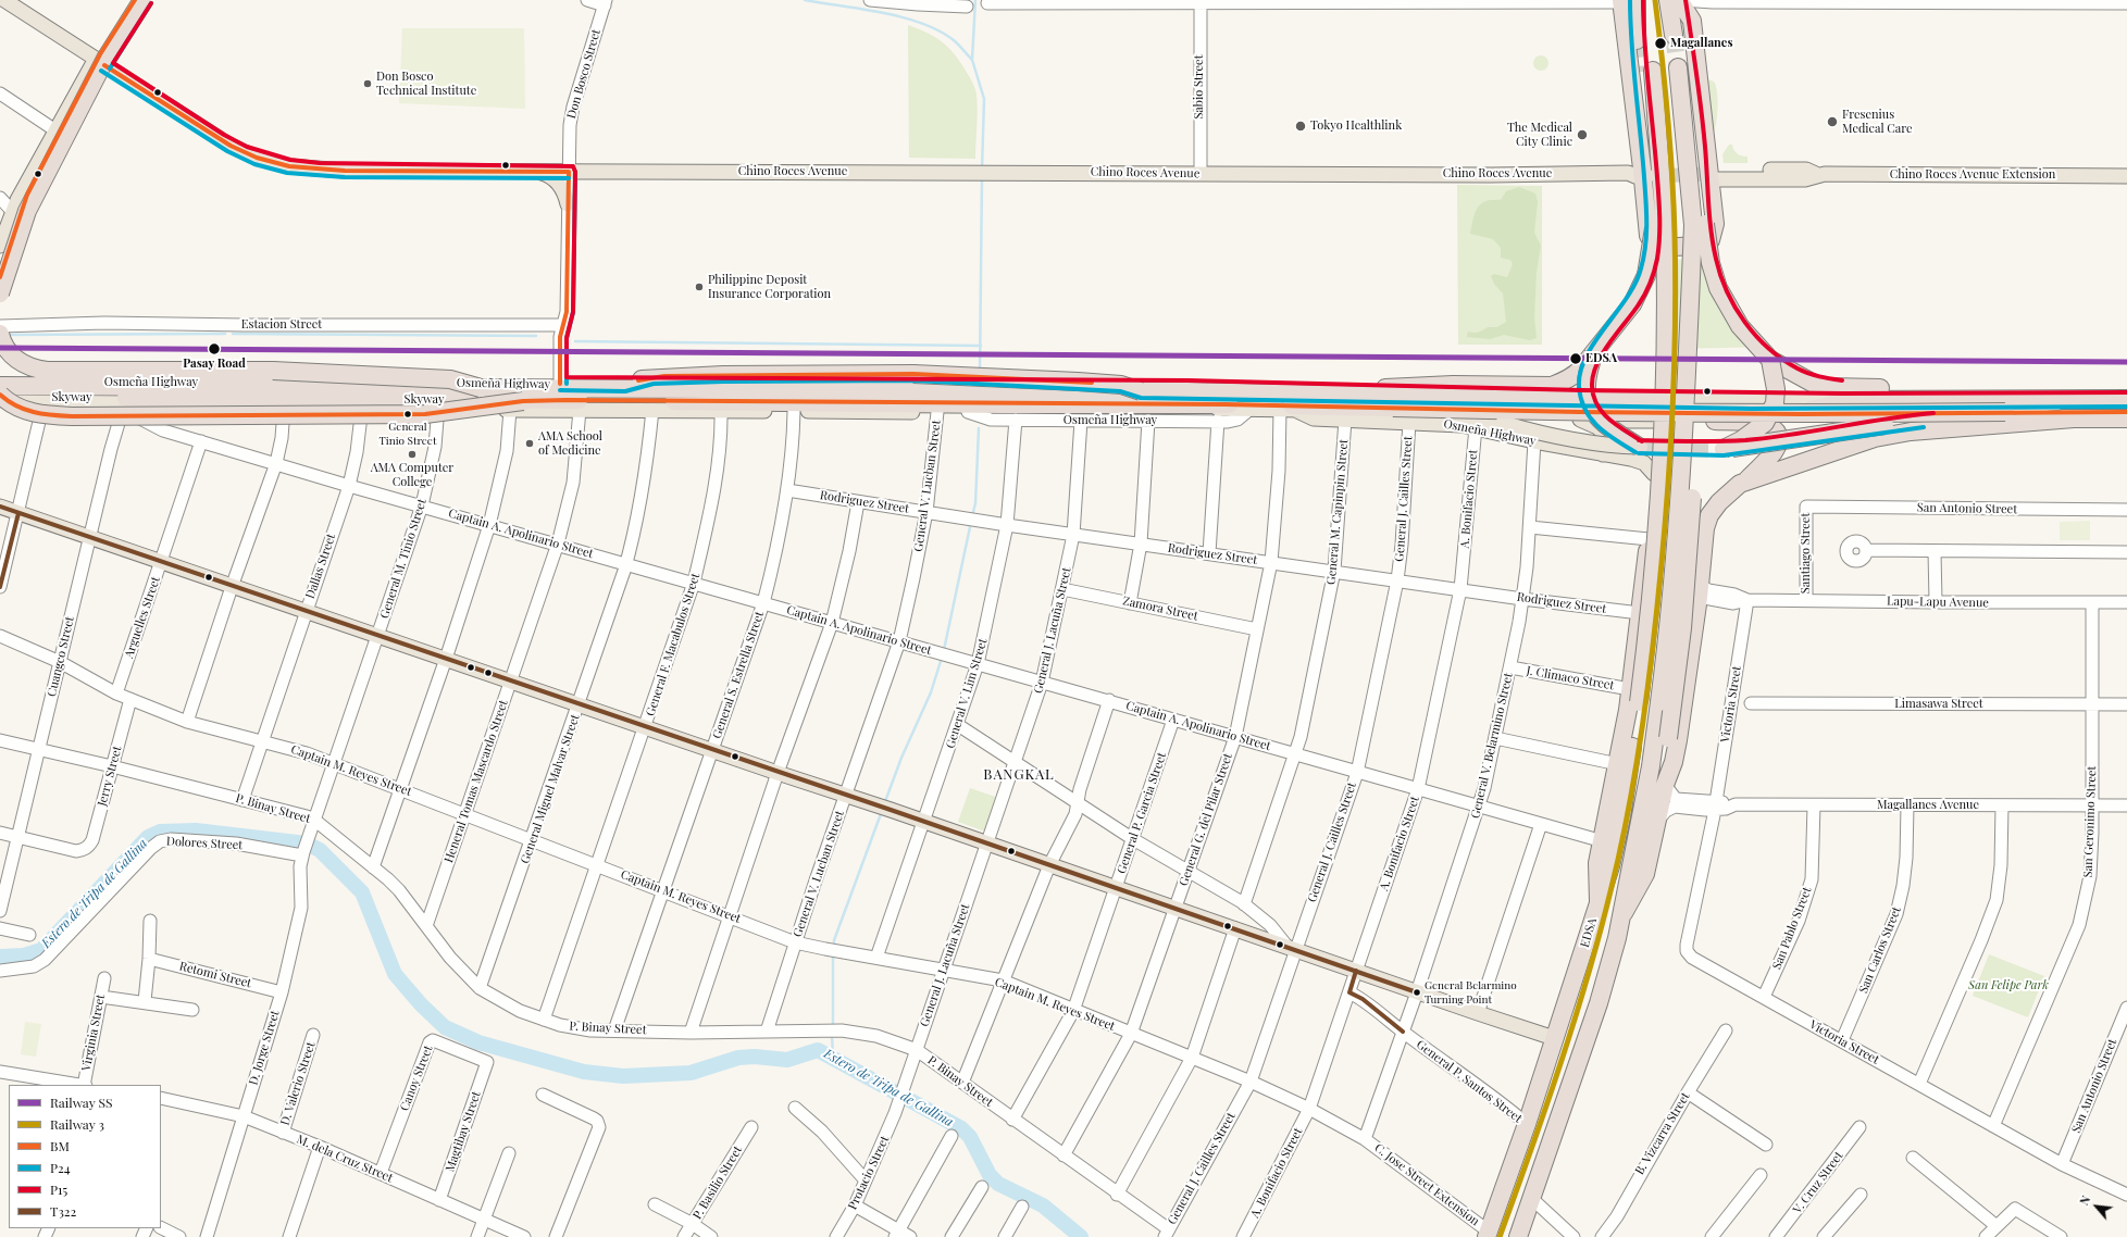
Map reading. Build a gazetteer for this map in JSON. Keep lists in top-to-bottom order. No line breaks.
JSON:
{"streets":{"highway":["Skyway","EDSA"],"main road":["Chino Roces Avenue","Chino Roces Avenue Extension","Osmeña Highway"],"street":["Don Bosco Street","Sabio Street","Estacion Street","General V. Lucban Street","General J. Cailles Street","A. Bonifacio Street","Rodriguez Street","San Antonio Street","General M. Capinpin Street","Captain A. Apolinario Street","Santiago Street","General M. Tinio Street","Dallas Street","Lapu-Lapu Avenue","Zamora Street","Arguelles Street","General J. Lacuña Street","General F. Macabulos Street","Cuangco Street","General S. Estrella Street","J. Climaco Street","General V. Lim Street","Victoria Street","Limasawa Street","General V. Belarmino Street","Captain M. Reyes Street","Jerry Street","Heneral Tomas Mascardo Street","General Miguel Malvar Street","Magallanes Avenue","P. Binay Street","General P. Garcia Street","General G. del Pilar Street","San Geronimo Street","Dolores Street","San Pablo Street","San Carlos Street","Retomi Street","Virginia Street","D. Jorge Street","Canoy Street","General P. Santos Street","D. Valerio Street","Magtibay Street","B. Vizcarra Street","M. dela Cruz Street","Protacio Street","P. Basilio Street","V. Cruz Street","C. Jose Street Extension"]},"crossings":[["Don Bosco Street","Chino Roces Avenue"],["Don Bosco Street","Estacion Street"],["Don Bosco Street","Osmeña Highway"],["Sabio Street","Chino Roces Avenue"],["Osmeña Highway","General V. Lucban Street"],["Osmeña Highway","General J. Cailles Street"],["Osmeña Highway","A. Bonifacio Street"],["Osmeña Highway","General M. Capinpin Street"],["Osmeña Highway","Captain A. Apolinario Street"],["Osmeña Highway","General M. Tinio Street"],["Osmeña Highway","Dallas Street"],["Osmeña Highway","General J. Lacuña Street"],["Osmeña Highway","General F. Macabulos Street"],["Osmeña Highway","Cuangco Street"],["Osmeña Highway","General S. Estrella Street"],["Osmeña Highway","General V. Lim Street"],["Osmeña Highway","General V. Belarmino Street"],["Osmeña Highway","Heneral Tomas Mascardo Street"],["Osmeña Highway","General Miguel Malvar Street"],["Osmeña Highway","General G. del Pilar Street"],["General V. Lucban Street","Rodriguez Street"],["General V. Lucban Street","Captain A. Apolinario Street"],["General V. Lucban Street","Captain M. Reyes Street"],["General V. Lucban Street","P. Binay Street"],["General J. Cailles Street","Rodriguez Street"],["General J. Cailles Street","Captain A. Apolinario Street"],["General J. Cailles Street","Captain M. Reyes Street"],["General J. Cailles Street","P. Binay Street"],["A. Bonifacio Street","Rodriguez Street"],["A. Bonifacio Street","Captain A. Apolinario Street"],["A. Bonifacio Street","Captain M. Reyes Street"],["A. Bonifacio Street","General P. Santos Street"],["Rodriguez Street","General M. Capinpin Street"],["Rodriguez Street","General J. Lacuña Street"],["Rodriguez Street","General S. Estrella Street"],["Rodriguez Street","General V. Lim Street"],["Rodriguez Street","General V. Belarmino Street"],["Rodriguez Street","General G. del Pilar Street"],["San Antonio Street","Santiago Street"],["San Antonio Street","Victoria Street"],["General M. Capinpin Street","Captain A. Apolinario Street"],["Captain A. Apolinario Street","General M. Tinio Street"],["Captain A. Apolinario Street","Dallas Street"],["Captain A. Apolinario Street","Arguelles Street"],["Captain A. Apolinario Street","General J. Lacuña Street"],["Captain A. Apolinario Street","General F. Macabulos Street"],["Captain A. Apolinario Street","Cuangco Street"],["Captain A. Apolinario Street","General S. Estrella Street"],["Captain A. Apolinario Street","General V. Lim Street"],["Captain A. Apolinario Street","General V. Belarmino Street"],["Captain A. Apolinario Street","Heneral Tomas Mascardo Street"],["Captain A. Apolinario Street","General Miguel Malvar Street"],["Captain A. Apolinario Street","General P. Garcia Street"],["Captain A. Apolinario Street","General G. del Pilar Street"],["Santiago Street","Lapu-Lapu Avenue"],["General M. Tinio Street","Captain M. Reyes Street"],["General M. Tinio Street","P. Binay Street"],["General M. Tinio Street","Dolores Street"],["General M. Tinio Street","D. Jorge Street"],["Dallas Street","Captain M. Reyes Street"],["Dallas Street","P. Binay Street"],["Lapu-Lapu Avenue","Victoria Street"],["Lapu-Lapu Avenue","San Geronimo Street"],["Zamora Street","General J. Lacuña Street"],["Zamora Street","General G. del Pilar Street"],["Arguelles Street","Captain M. Reyes Street"],["General J. Lacuña Street","Captain M. Reyes Street"],["General J. Lacuña Street","P. Binay Street"],["General J. Lacuña Street","Protacio Street"],["General F. Macabulos Street","Captain M. Reyes Street"],["General F. Macabulos Street","P. Binay Street"],["Cuangco Street","Captain M. Reyes Street"],["Cuangco Street","Jerry Street"],["Cuangco Street","P. Binay Street"],["General S. Estrella Street","Captain M. Reyes Street"],["General S. Estrella Street","P. Binay Street"],["J. Climaco Street","General V. Belarmino Street"],["J. Climaco Street","EDSA"],["General V. Lim Street","Captain M. Reyes Street"],["Victoria Street","Magallanes Avenue"],["Victoria Street","San Geronimo Street"],["Victoria Street","San Pablo Street"],["Victoria Street","San Carlos Street"],["Limasawa Street","San Geronimo Street"],["General V. Belarmino Street","Captain M. Reyes Street"],["General V. Belarmino Street","General P. Santos Street"],["General V. Belarmino Street","C. Jose Street Extension"],["Captain M. Reyes Street","Jerry Street"],["Captain M. Reyes Street","Heneral Tomas Mascardo Street"],["Captain M. Reyes Street","General Miguel Malvar Street"],["Captain M. Reyes Street","General P. Garcia Street"],["Captain M. Reyes Street","General G. del Pilar Street"],["Captain M. Reyes Street","C. Jose Street Extension"],["Jerry Street","P. Binay Street"],["Heneral Tomas Mascardo Street","P. Binay Street"],["General Miguel Malvar Street","P. Binay Street"],["Magallanes Avenue","San Geronimo Street"],["Magallanes Avenue","San Pablo Street"],["Magallanes Avenue","San Carlos Street"],["P. Binay Street","General P. Garcia Street"],["P. Binay Street","General G. del Pilar Street"],["Dolores Street","D. Jorge Street"],["EDSA","General P. Santos Street"],["EDSA","C. Jose Street Extension"],["Retomi Street","D. Jorge Street"],["D. Jorge Street","M. dela Cruz Street"],["Canoy Street","Magtibay Street"],["Canoy Street","M. dela Cruz Street"],["D. Valerio Street","M. dela Cruz Street"],["Magtibay Street","M. dela Cruz Street"]],"districts":["BANGKAL"],"water":["Estero de Tripa de Gallina"],"parks":["San Felipe Park"],"places":["Magallanes","Don Bosco Technical Institute","Fresenius Medical Care","Tokyo Healthlink","The Medical City Clinic","Philippine Deposit Insurance Corporation","Pasay Road","EDSA","General Tinio Street","AMA School of Medicine","AMA Computer College","General Belarmino Turning Point"],"lines":["rail line 3","transit line BM","transit line P24","transit line P15","rail line SS","transit line T322"],"legend":["Railway SS","Railway 3","BM","P24","P15","T322"],"north":"top left"}
